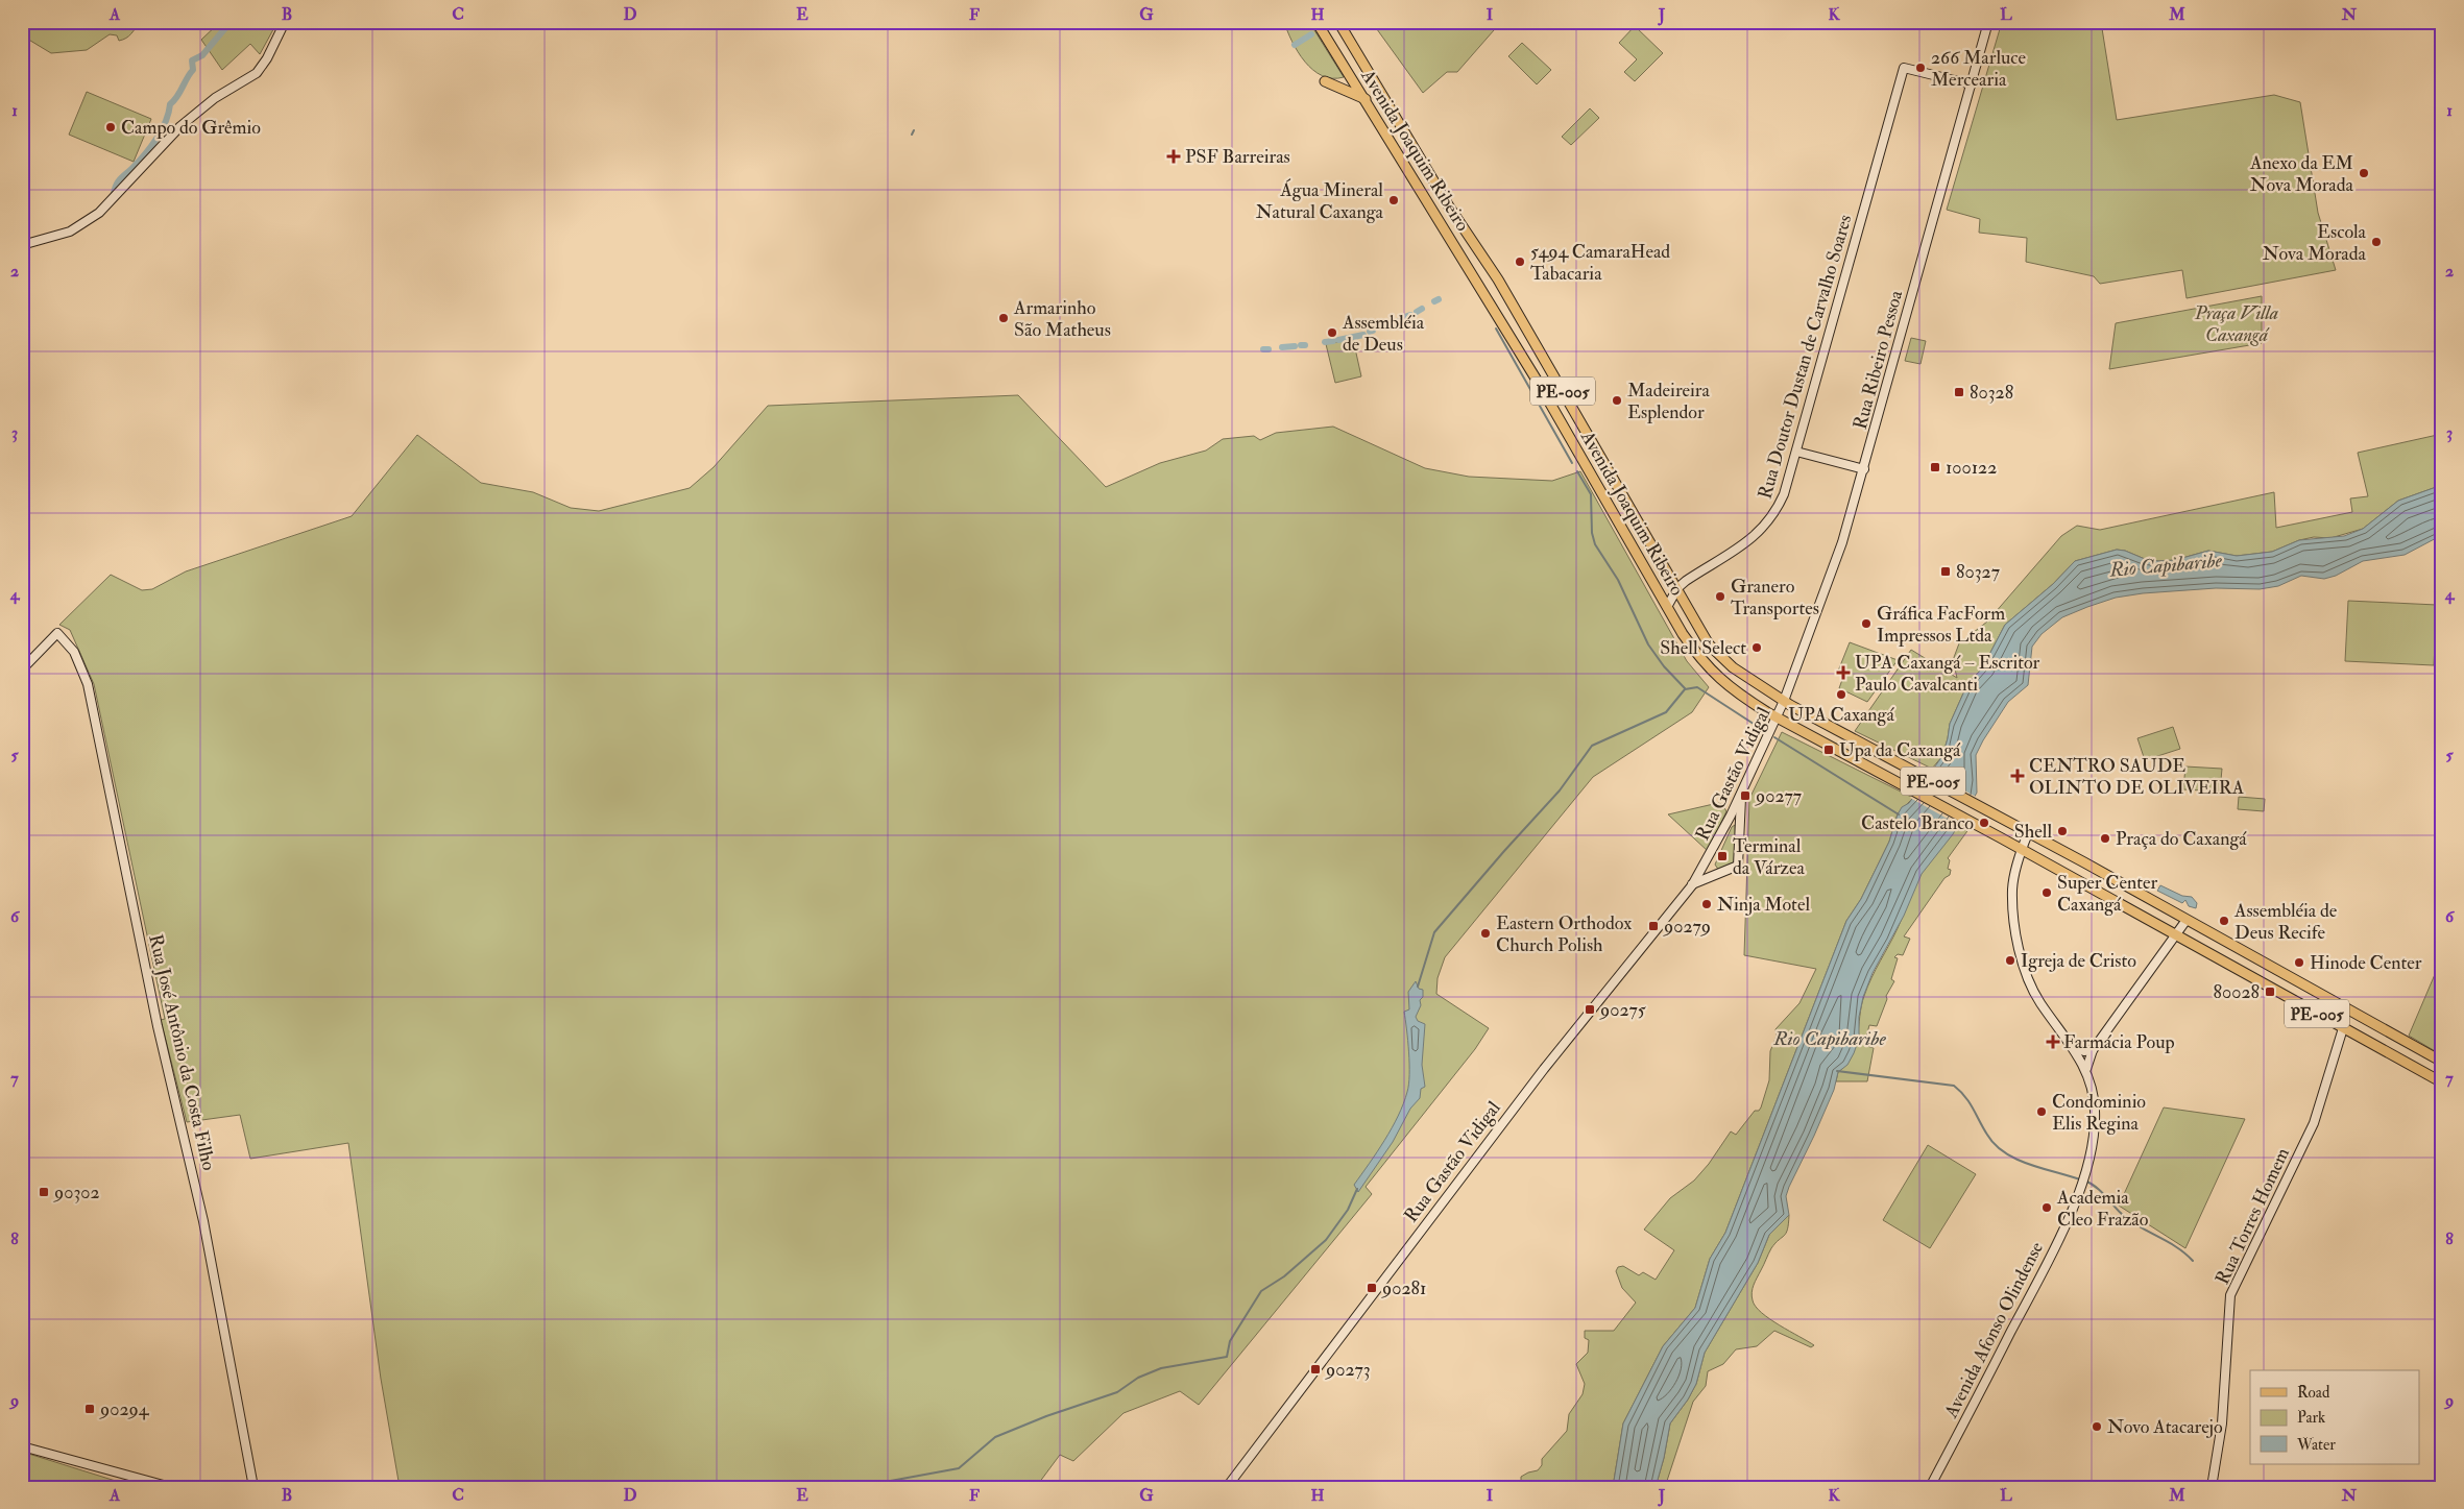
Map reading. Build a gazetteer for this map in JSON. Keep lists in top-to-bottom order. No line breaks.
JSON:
{"streets":{"main road":["Avenida Joaquim Ribeiro","PE-005"],"street":["Rua Doutor Dustan de Carvalho Soares","Rua Ribeiro Pessoa","Rua Gastão Vidigal","Rua José Antônio da Costa Filho","Rua Torres Homem","Avenida Afonso Olindense"]},"crossings":[["Avenida Joaquim Ribeiro","Rua Doutor Dustan de Carvalho Soares"],["Avenida Joaquim Ribeiro","Rua Ribeiro Pessoa"],["Avenida Joaquim Ribeiro","PE-005"],["Avenida Joaquim Ribeiro","Rua Gastão Vidigal"],["Avenida Joaquim Ribeiro","Avenida Afonso Olindense"],["Rua Doutor Dustan de Carvalho Soares","Rua Ribeiro Pessoa"],["Rua Ribeiro Pessoa","Rua Gastão Vidigal"],["PE-005","Rua Torres Homem"],["PE-005","Avenida Afonso Olindense"]],"water":["Rio Capibaribe"],"parks":["Praça Villa Caxangá"],"places":{"other":["266 Marluce Mercearia","Campo do Grêmio","Anexo da EM Nova Morada","Água Mineral Natural Caxanga","Escola Nova Morada","5494 CamaraHead Tabacaria","Armarinho São Matheus","Assembléia de Deus","Madeireira Esplendor","Granero Transportes","Gráfica FacForm Impressos Ltda","Shell Select","UPA Caxangá","Castelo Branco","Shell","Praça do Caxangá","Super Center Caxangá","Ninja Motel","Assembléia de Deus Recife","Eastern Orthodox Church Polish","Igreja de Cristo","Hinode Center","Condominio Elis Regina","Academia Cleo Frazão","Novo Atacarejo"],"health":["PSF Barreiras","UPA Caxangá – Escritor Paulo Cavalcanti","CENTRO SAUDE OLINTO DE OLIVEIRA","Farmácia Poup"],"transit":["80328","100122","80327","Upa da Caxangá","90277","Terminal da Várzea","90279","80028","90275","90302","90281","90273","90294"]},"legend":["Road","Park","Water"],"grid":{"columns":["A","B","C","D","E","F","G","H","I","J","K","L","M","N"],"rows":["1","2","3","4","5","6","7","8","9"]}}
